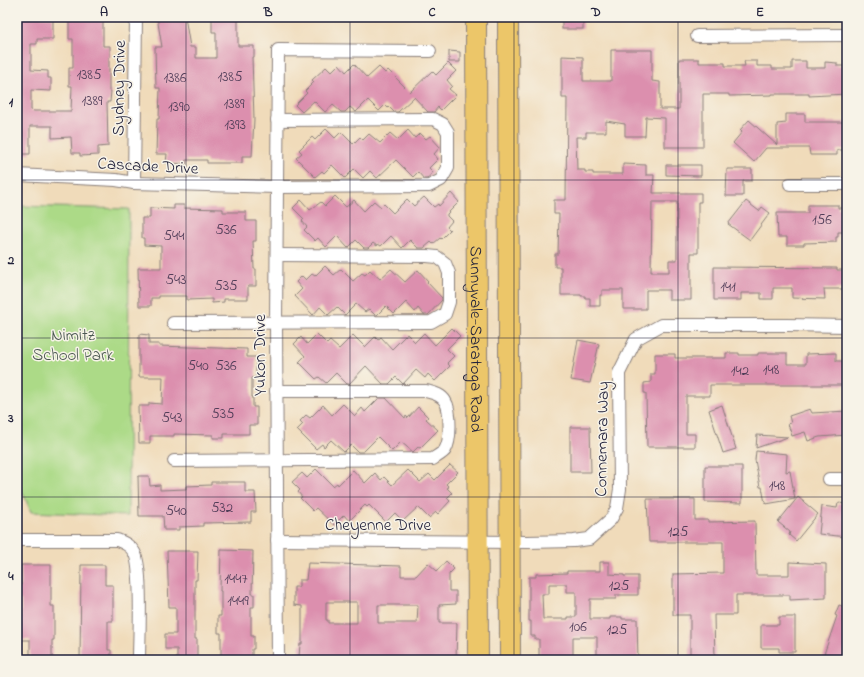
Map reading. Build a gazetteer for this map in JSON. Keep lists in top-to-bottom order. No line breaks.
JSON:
{"streets":{"main road":["Sunnyvale-Saratoga Road"],"street":["Sydney Drive","Cascade Drive","Yukon Drive","Connemara Way","Cheyenne Drive"]},"crossings":[["Sydney Drive","Cascade Drive"],["Cascade Drive","Yukon Drive"],["Sunnyvale-Saratoga Road","Connemara Way"],["Sunnyvale-Saratoga Road","Cheyenne Drive"],["Yukon Drive","Cheyenne Drive"],["Connemara Way","Cheyenne Drive"]],"parks":["Nimitz School Park"],"house_numbers":["1385","1385","1386","1389","1389","1390","1393","156","536","544","543","535","141","540","536","148","142","535","543","148","532","540","125","1447","125","1449","106","125"],"grid":{"columns":["A","B","C","D","E"],"rows":["1","2","3","4"]}}
